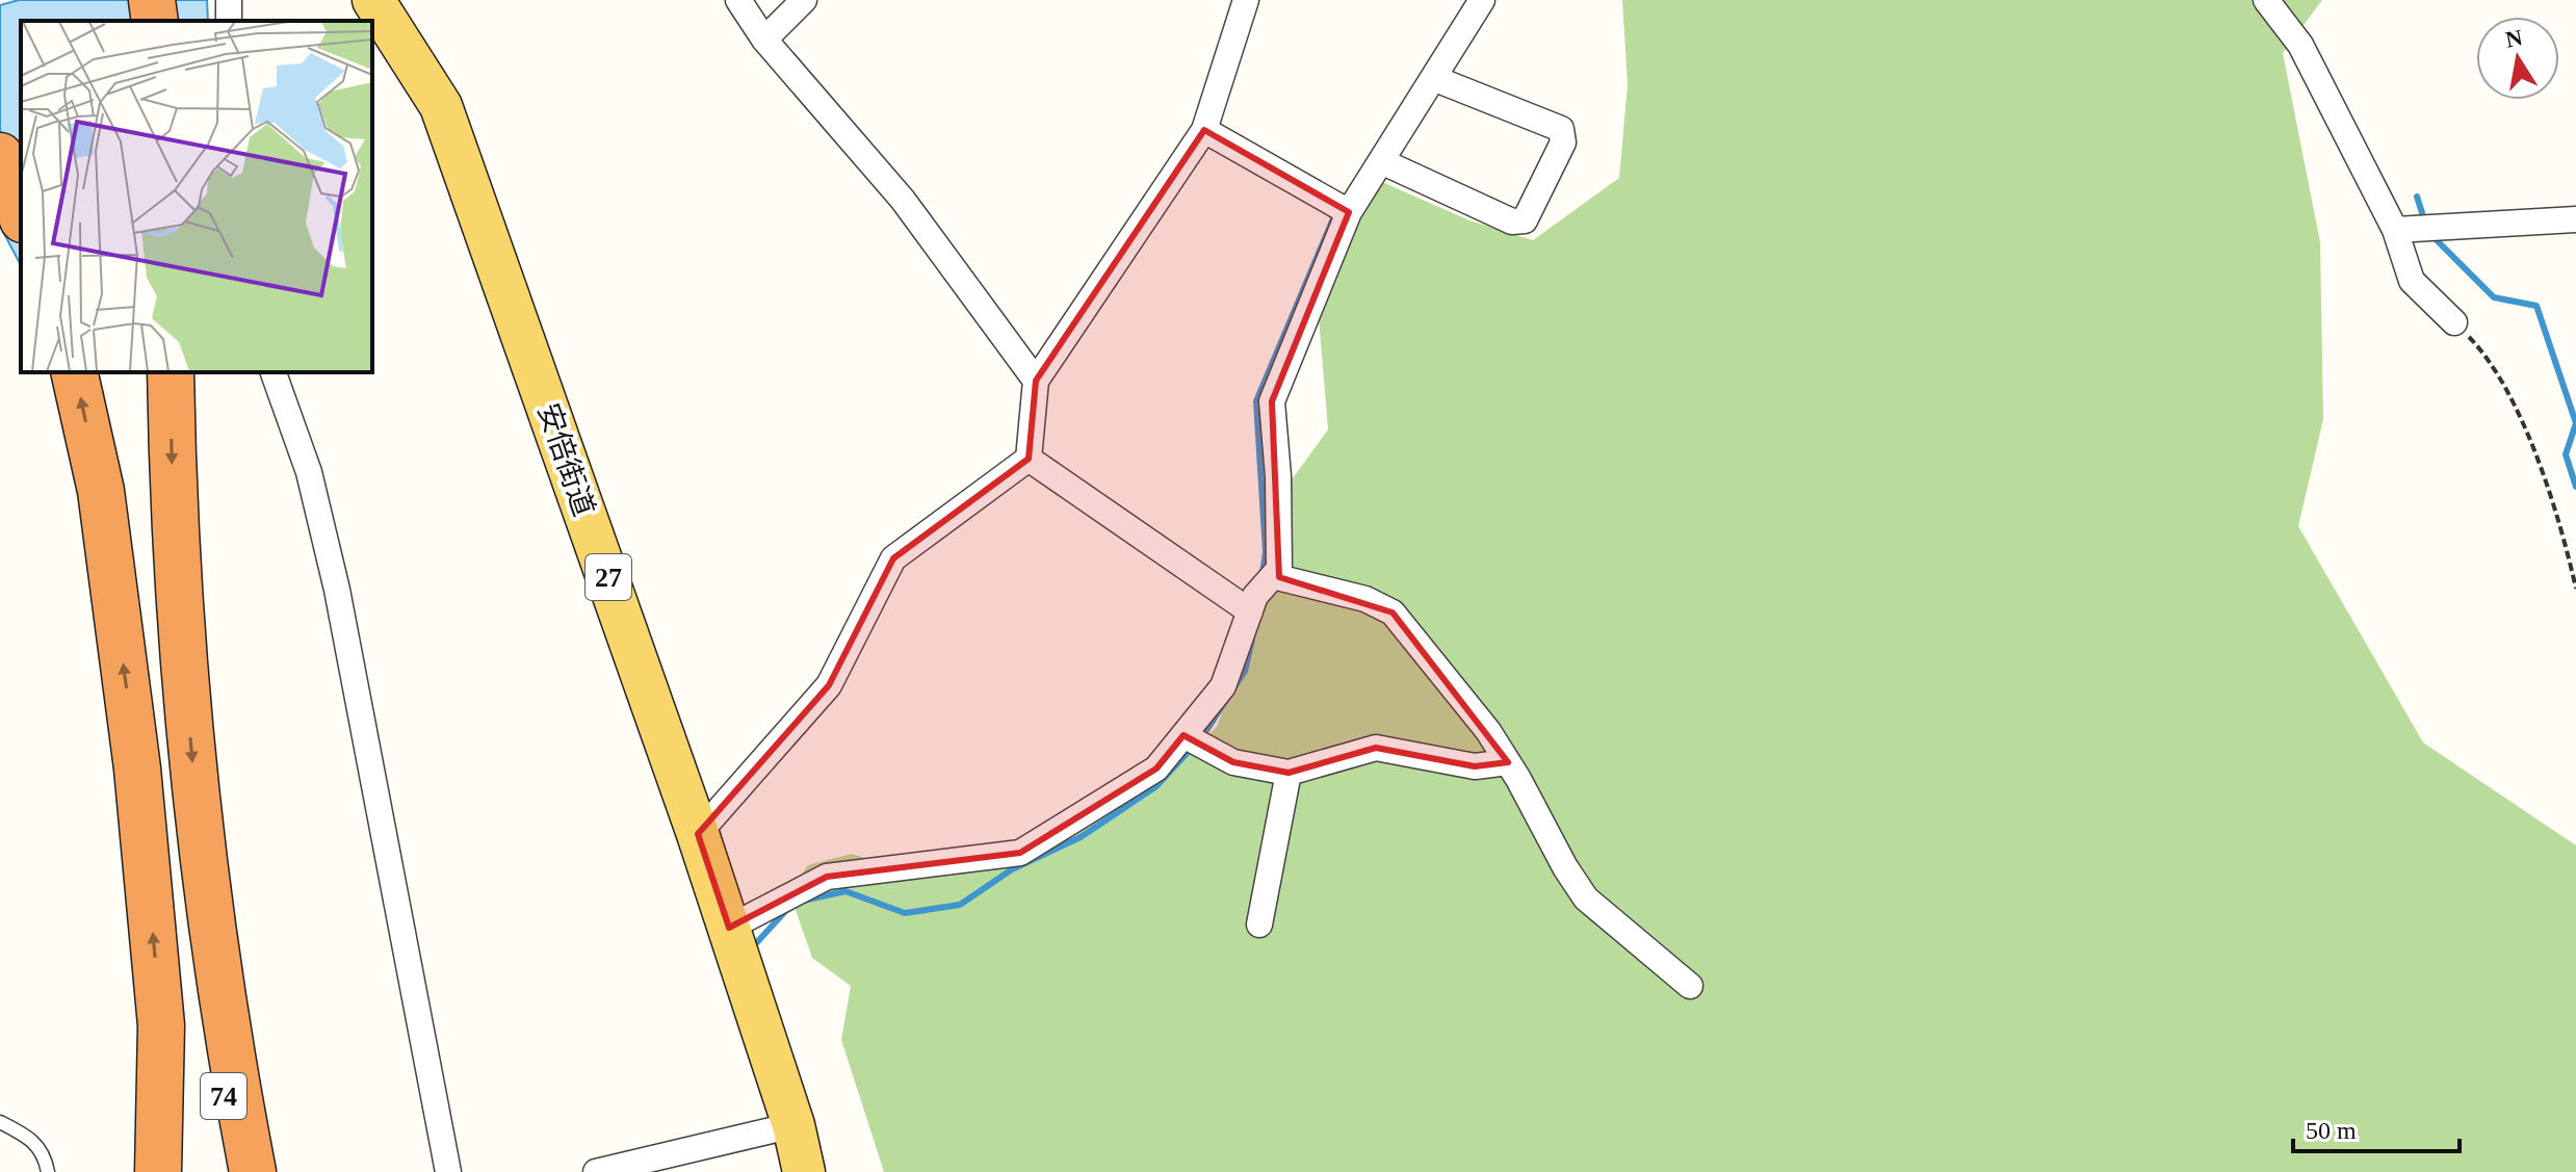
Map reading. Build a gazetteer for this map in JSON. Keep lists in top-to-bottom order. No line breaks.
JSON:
{"streets":{"highway":["74"],"main road":["安倍街道","27"]},"scale_bar":"50 m","north":"top"}
